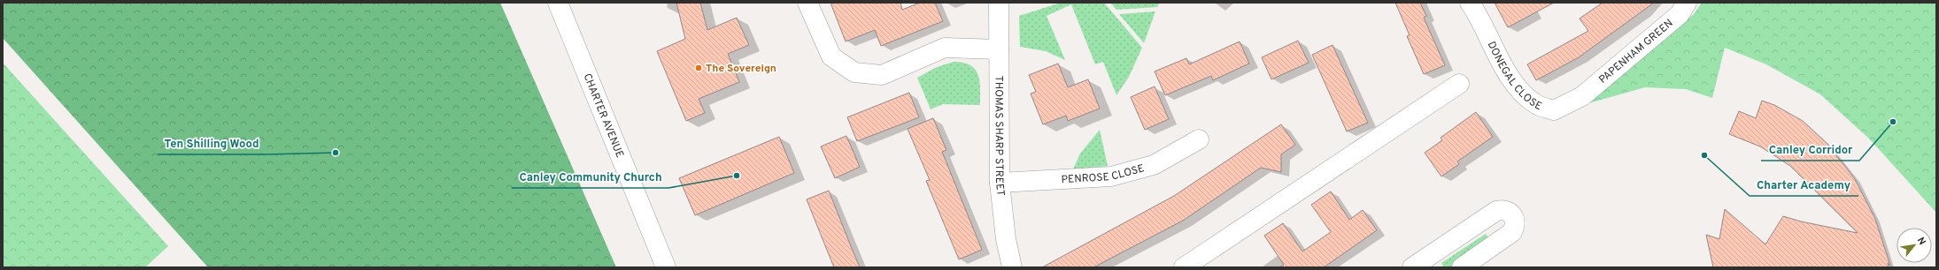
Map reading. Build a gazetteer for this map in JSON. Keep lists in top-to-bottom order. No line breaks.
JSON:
{"streets":{"street":["PAPENHAM GREEN","DONEGAL CLOSE","CHARTER AVENUE","THOMAS SHARP STREET","PENROSE CLOSE"]},"crossings":[["PAPENHAM GREEN","DONEGAL CLOSE"],["THOMAS SHARP STREET","PENROSE CLOSE"]],"places":["The Sovereign","Canley Corridor","Ten Shilling Wood","Charter Academy","Canley Community Church"],"north":"top right"}
